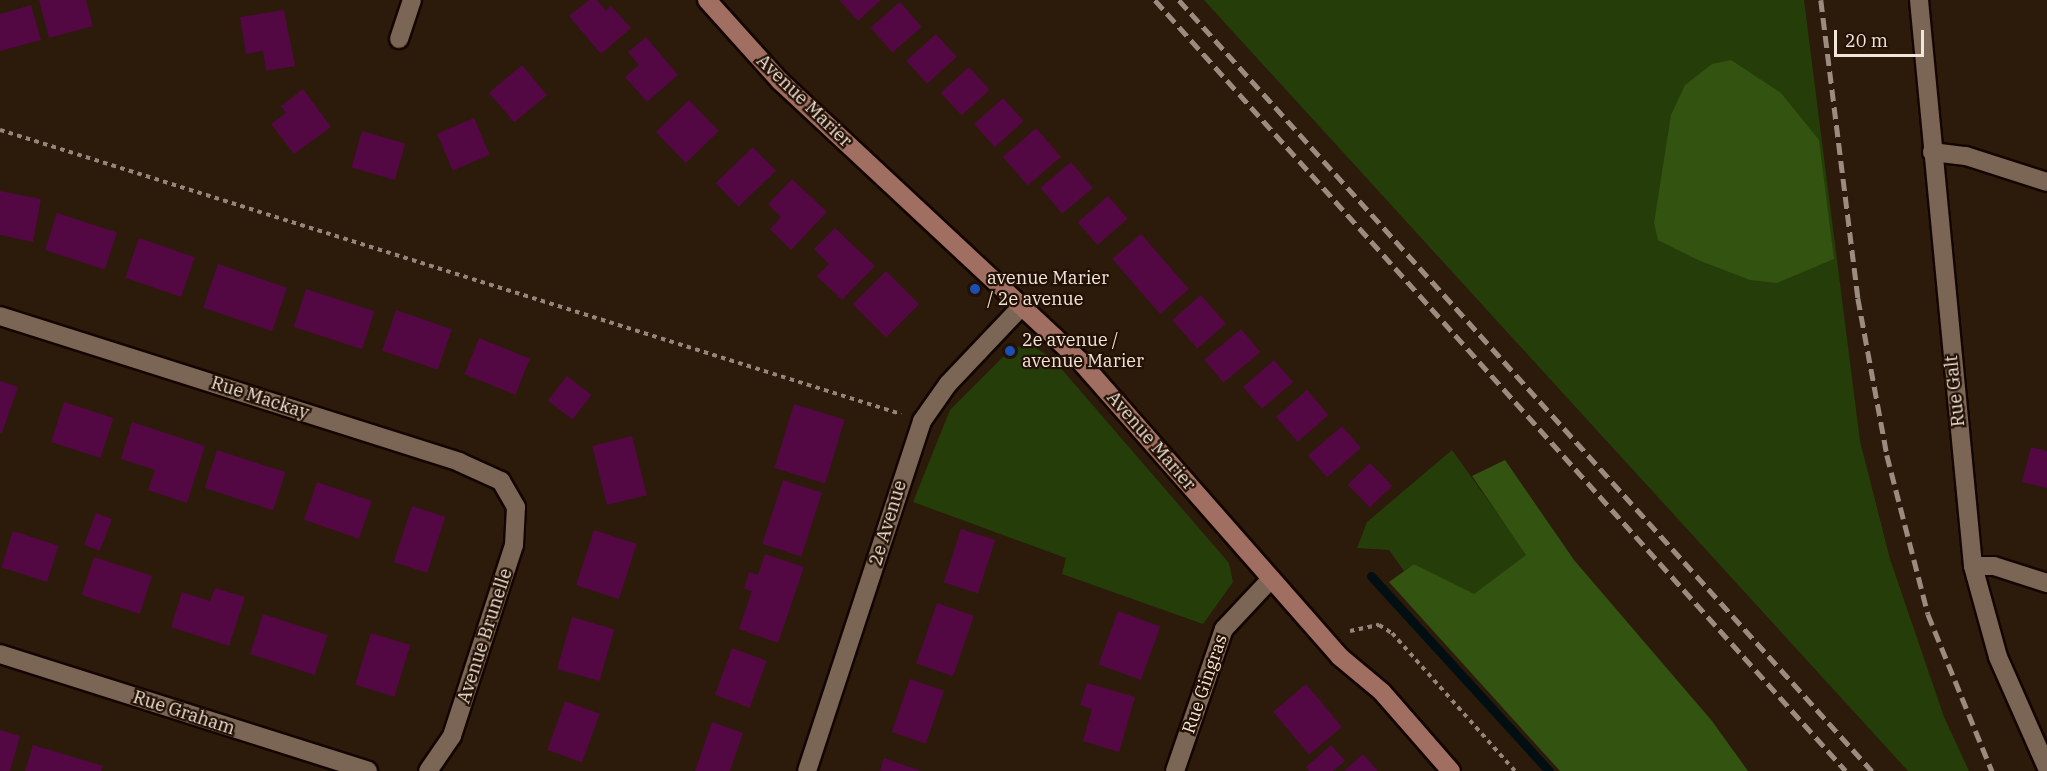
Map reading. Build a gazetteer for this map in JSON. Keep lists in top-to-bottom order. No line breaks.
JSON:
{"streets":{"street":["Avenue Marier","Rue Galt","Rue Mackay","2e Avenue","Avenue Brunelle","Rue Gingras","Rue Graham"]},"crossings":[["Avenue Marier","2e Avenue"],["Avenue Marier","Rue Gingras"],["Rue Mackay","Avenue Brunelle"]],"places":["avenue Marier / 2e avenue","2e avenue / avenue Marier"],"scale_bar":"20 m"}
